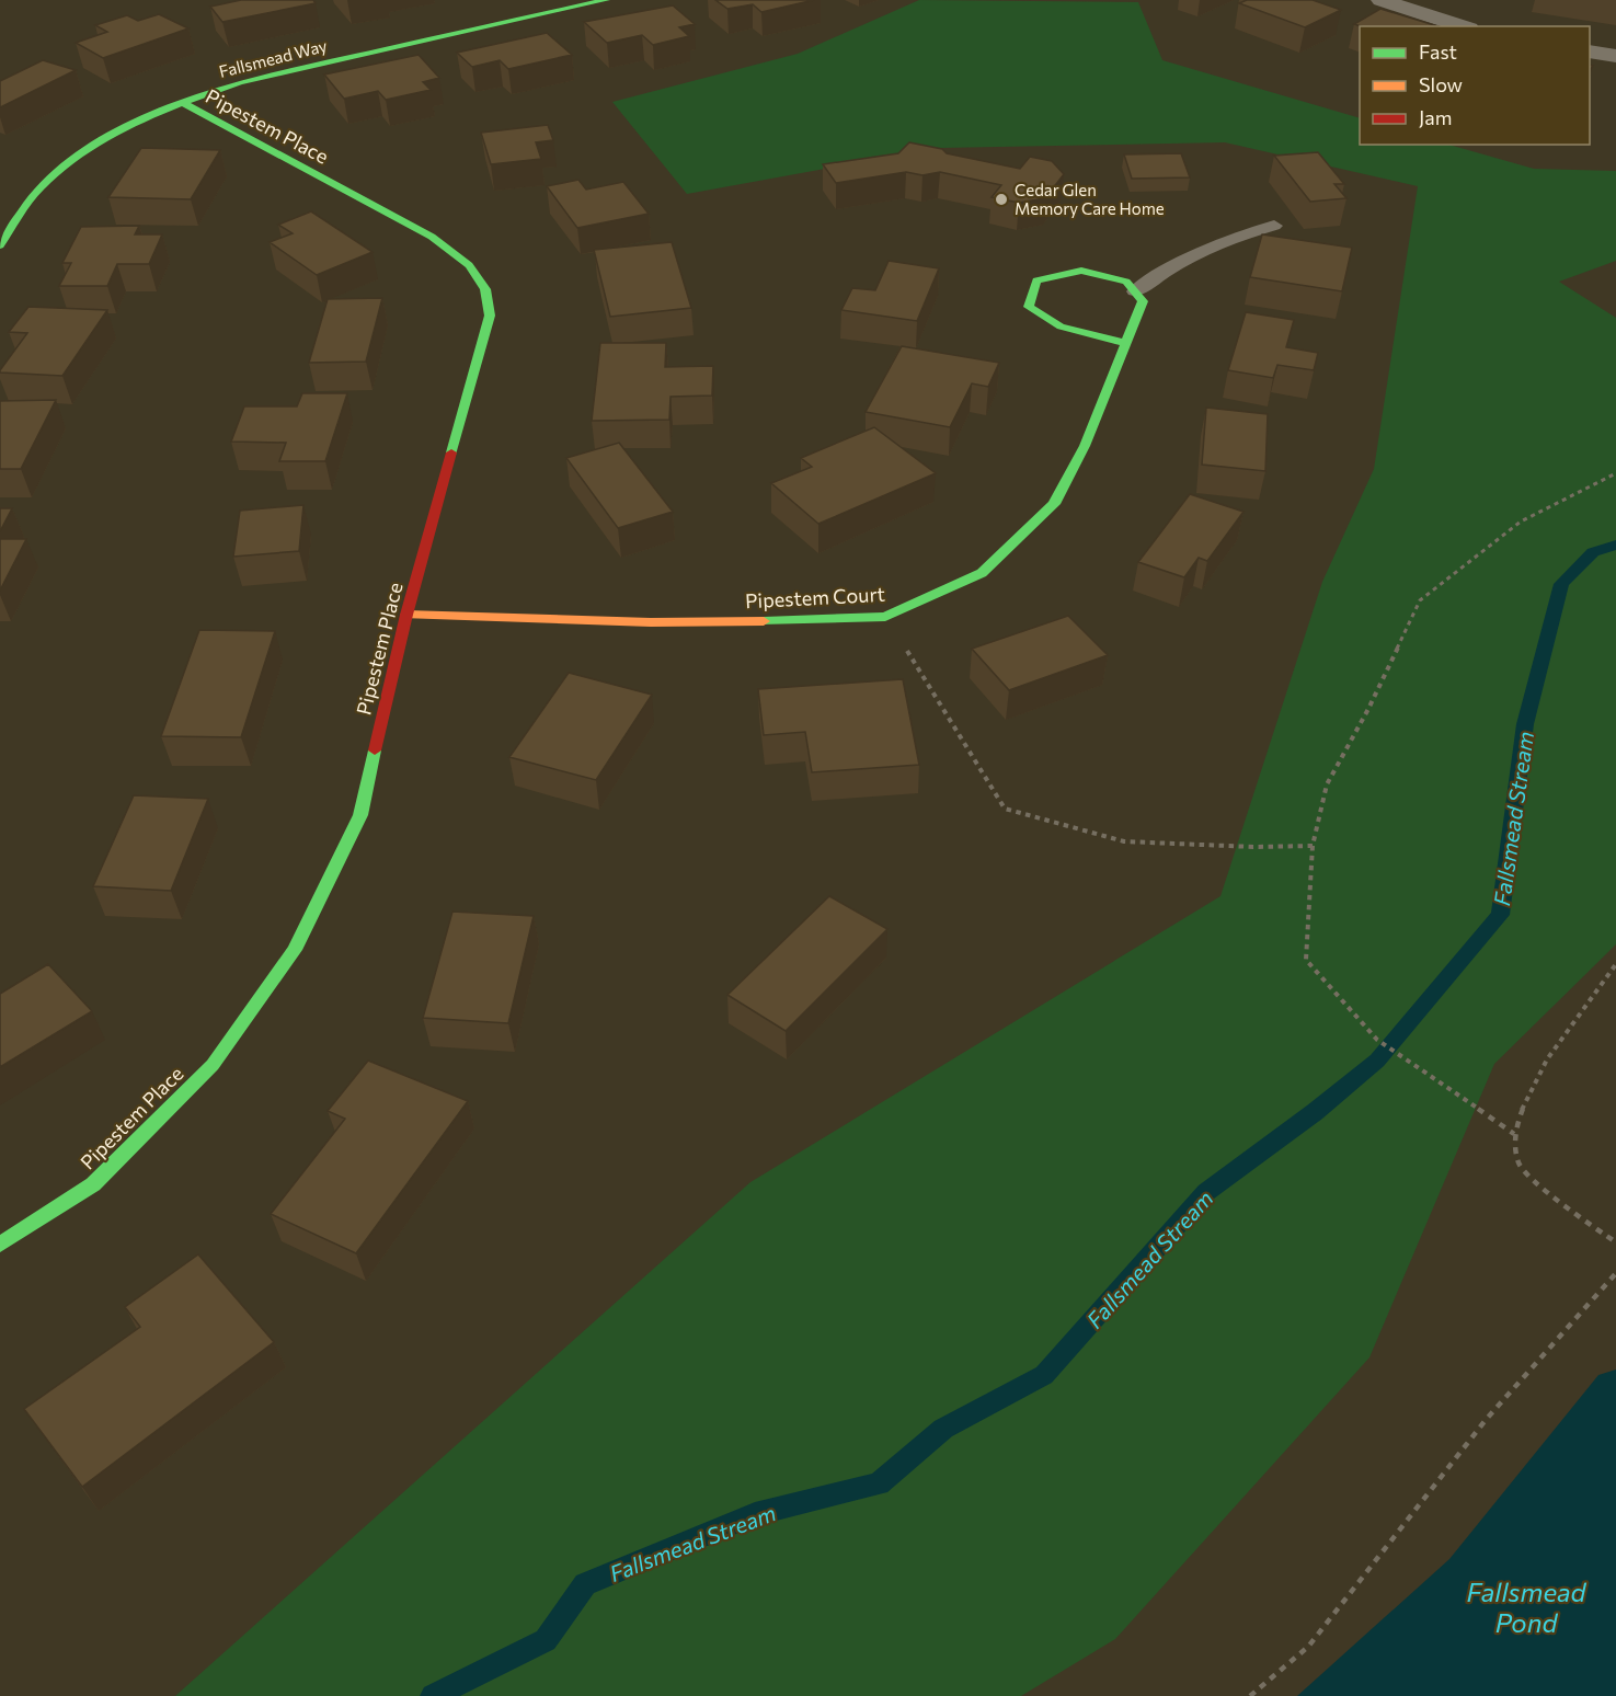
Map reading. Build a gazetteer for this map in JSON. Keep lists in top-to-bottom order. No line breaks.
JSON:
{"streets":{"street":["Fallsmead Way","Pipestem Place","Pipestem Court"]},"crossings":[["Fallsmead Way","Pipestem Place"],["Pipestem Place","Pipestem Court"]],"water":["Fallsmead Stream","Fallsmead Pond"],"places":["Cedar Glen Memory Care Home"],"legend":["Fast","Slow","Jam"]}
